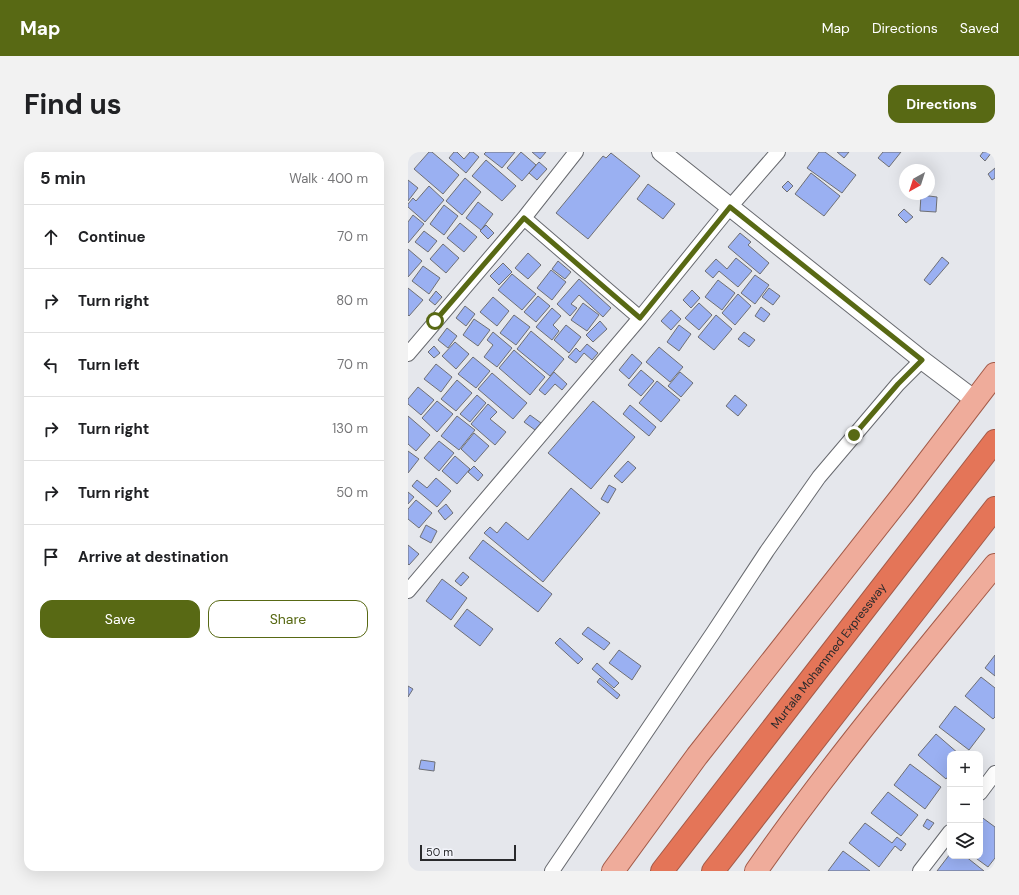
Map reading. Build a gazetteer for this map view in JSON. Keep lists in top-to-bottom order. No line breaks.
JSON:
{"streets":{"highway":["Murtala Mohammed Expressway"]},"scale_bar":"50 m","north":"bottom left","page":{"header":"Map","nav":["Map","Directions","Saved"],"buttons":["Directions",["Save","Share"]],"title":"Find us","heading":["5 min","Walk · 400 m"],"list":[["Continue","70 m"],["Turn right","80 m"],["Turn left","70 m"],["Turn right","130 m"],["Turn right","50 m"],"Arrive at destination"],"map_buttons":["+","−"],"scale":"50 m"}}
